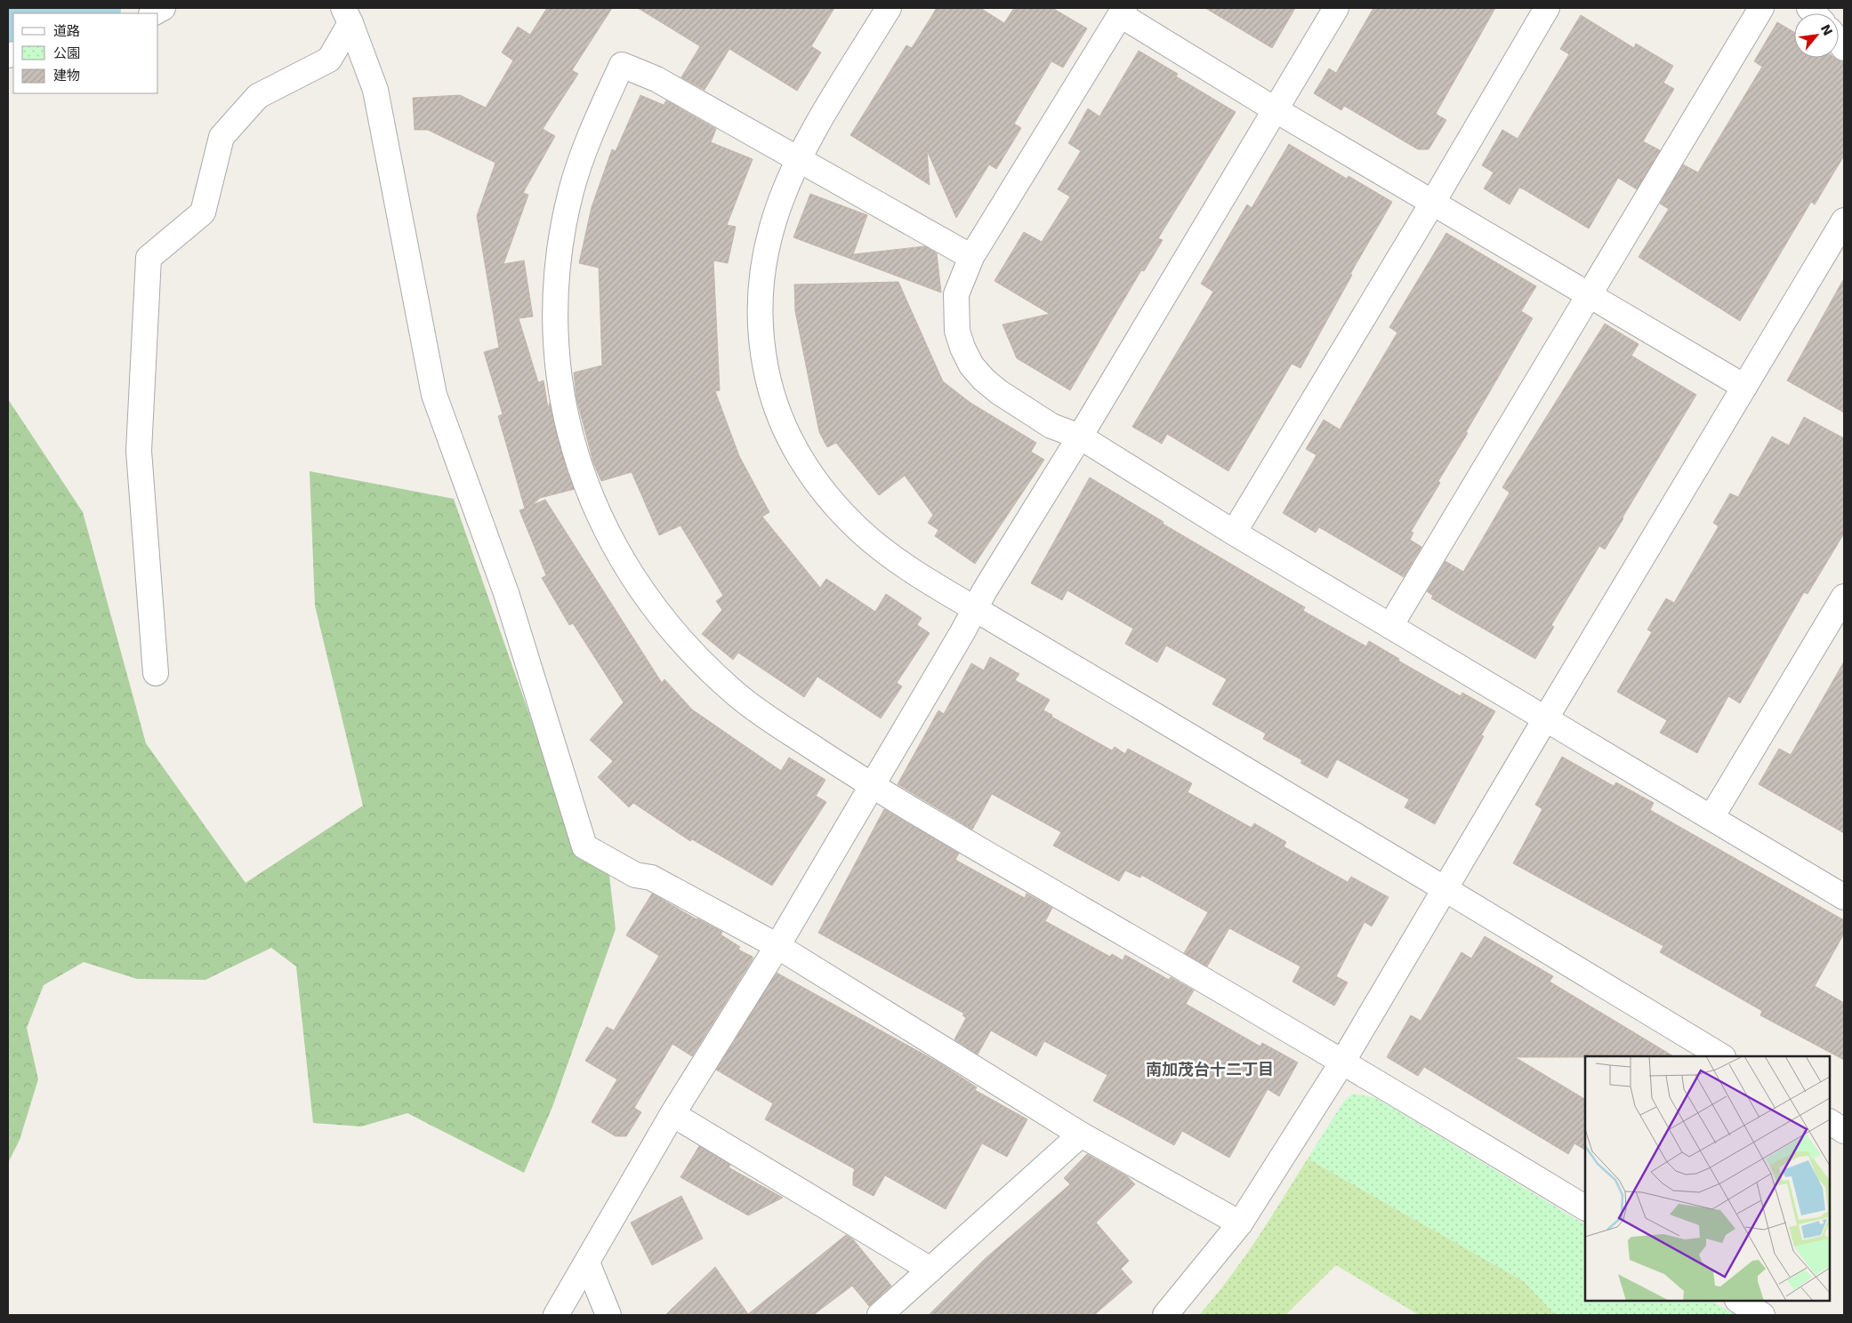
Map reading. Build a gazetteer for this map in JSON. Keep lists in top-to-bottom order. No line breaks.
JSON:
{"districts":["南加茂台十二丁目"],"legend":["道路","公園","建物"],"north":"top right"}
